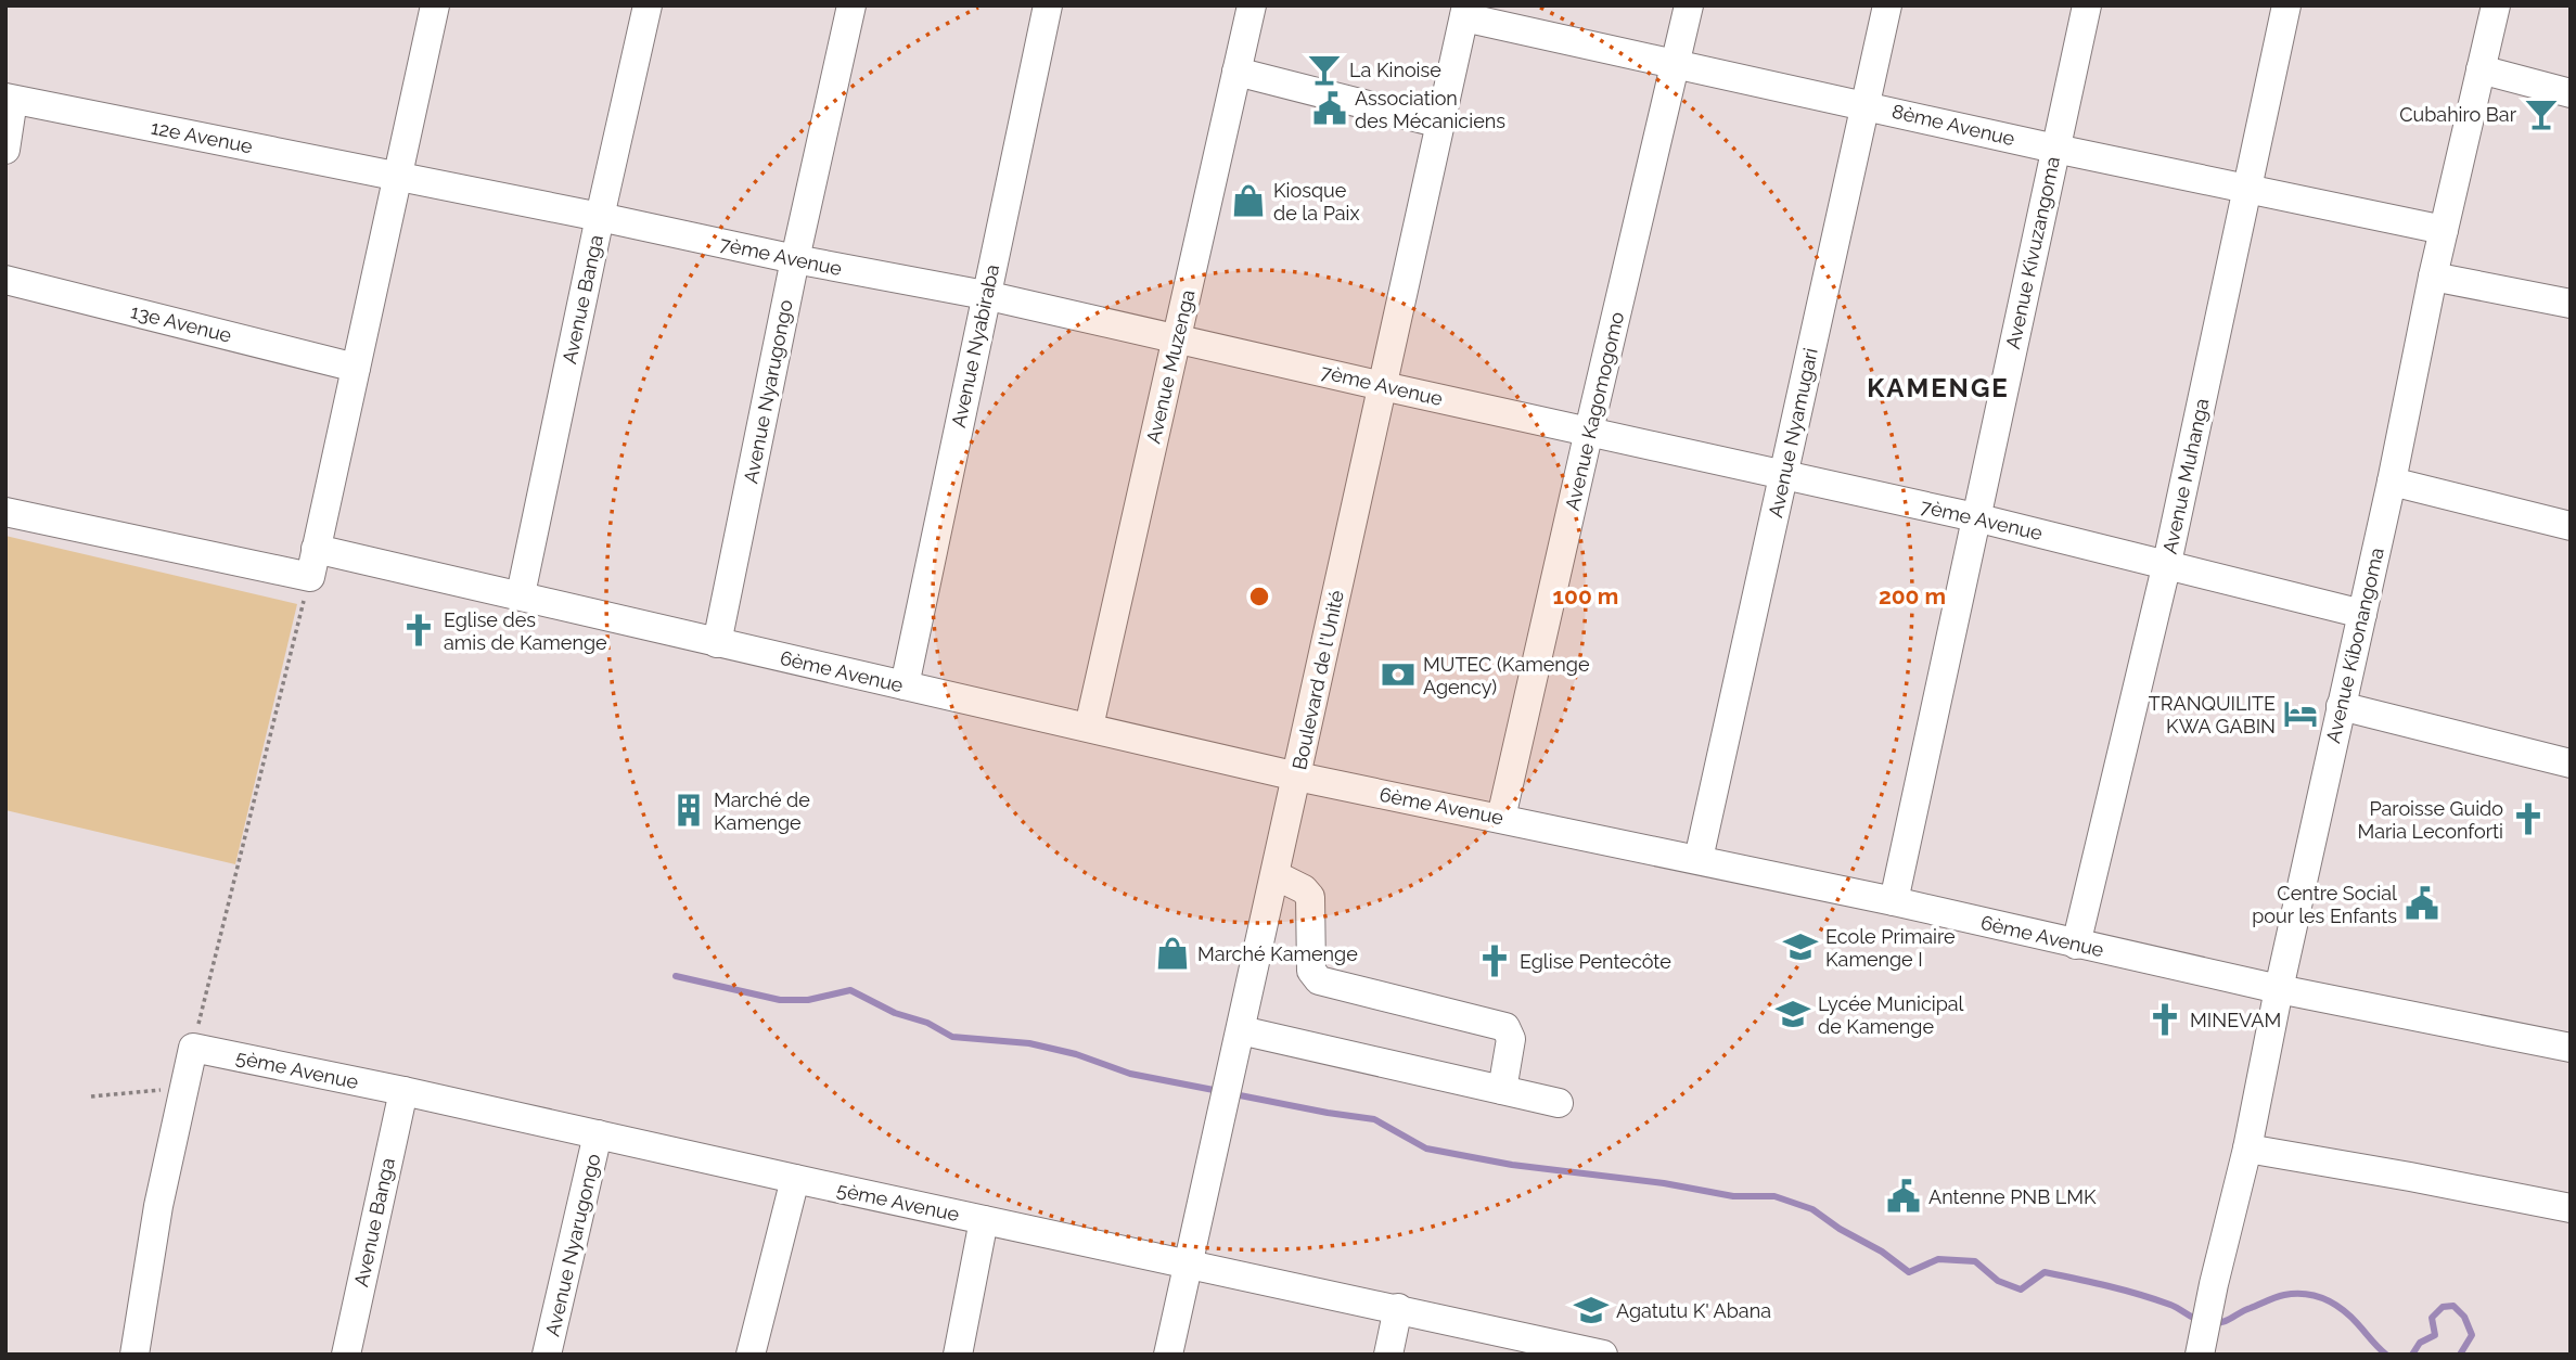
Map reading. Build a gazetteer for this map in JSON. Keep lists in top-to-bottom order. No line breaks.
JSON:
{"streets":{"street":["8ème Avenue","12e Avenue","Avenue Kivuzangoma","7ème Avenue","Avenue Banga","13e Avenue","Avenue Nyabiraba","Avenue Muzenga","Avenue Nyarugongo","Avenue Kagomogomo","Avenue Nyamugari","Avenue Muhanga","Avenue Kibonangoma","6ème Avenue","Boulevard de l'Unité","5ème Avenue"]},"crossings":[["8ème Avenue","Avenue Kivuzangoma"],["8ème Avenue","Avenue Kagomogomo"],["8ème Avenue","Avenue Nyamugari"],["8ème Avenue","Avenue Muhanga"],["8ème Avenue","Avenue Kibonangoma"],["8ème Avenue","Boulevard de l'Unité"],["12e Avenue","7ème Avenue"],["Avenue Kivuzangoma","7ème Avenue"],["Avenue Kivuzangoma","6ème Avenue"],["7ème Avenue","Avenue Banga"],["7ème Avenue","Avenue Nyabiraba"],["7ème Avenue","Avenue Muzenga"],["7ème Avenue","Avenue Nyarugongo"],["7ème Avenue","Avenue Kagomogomo"],["7ème Avenue","Avenue Nyamugari"],["7ème Avenue","Avenue Muhanga"],["7ème Avenue","Avenue Kibonangoma"],["7ème Avenue","Boulevard de l'Unité"],["Avenue Banga","6ème Avenue"],["Avenue Banga","5ème Avenue"],["Avenue Nyabiraba","6ème Avenue"],["Avenue Muzenga","6ème Avenue"],["Avenue Nyarugongo","6ème Avenue"],["Avenue Nyarugongo","5ème Avenue"],["Avenue Kagomogomo","6ème Avenue"],["Avenue Nyamugari","6ème Avenue"],["Avenue Muhanga","6ème Avenue"],["Avenue Kibonangoma","6ème Avenue"],["6ème Avenue","Boulevard de l'Unité"],["Boulevard de l'Unité","5ème Avenue"]],"districts":["KAMENGE"],"places":{"bar":["La Kinoise","Cubahiro Bar"],"public building":["Association des Mécaniciens","Centre Social pour les Enfants","Antenne PNB LMK"],"shop":["Kiosque de la Paix","Marché Kamenge"],"church":["Eglise des amis de Kamenge","Paroisse Guido Maria Leconforti","Eglise Pentecôte","MINEVAM"],"bank":["MUTEC (Kamenge Agency)"],"hotel":["TRANQUILITE KWA GABIN"],"building":["Marché de Kamenge"],"school or university":["Ecole Primaire Kamenge I","Lycée Municipal de Kamenge","Agatutu K' Abana"]},"rings":["100 m","200 m"]}
